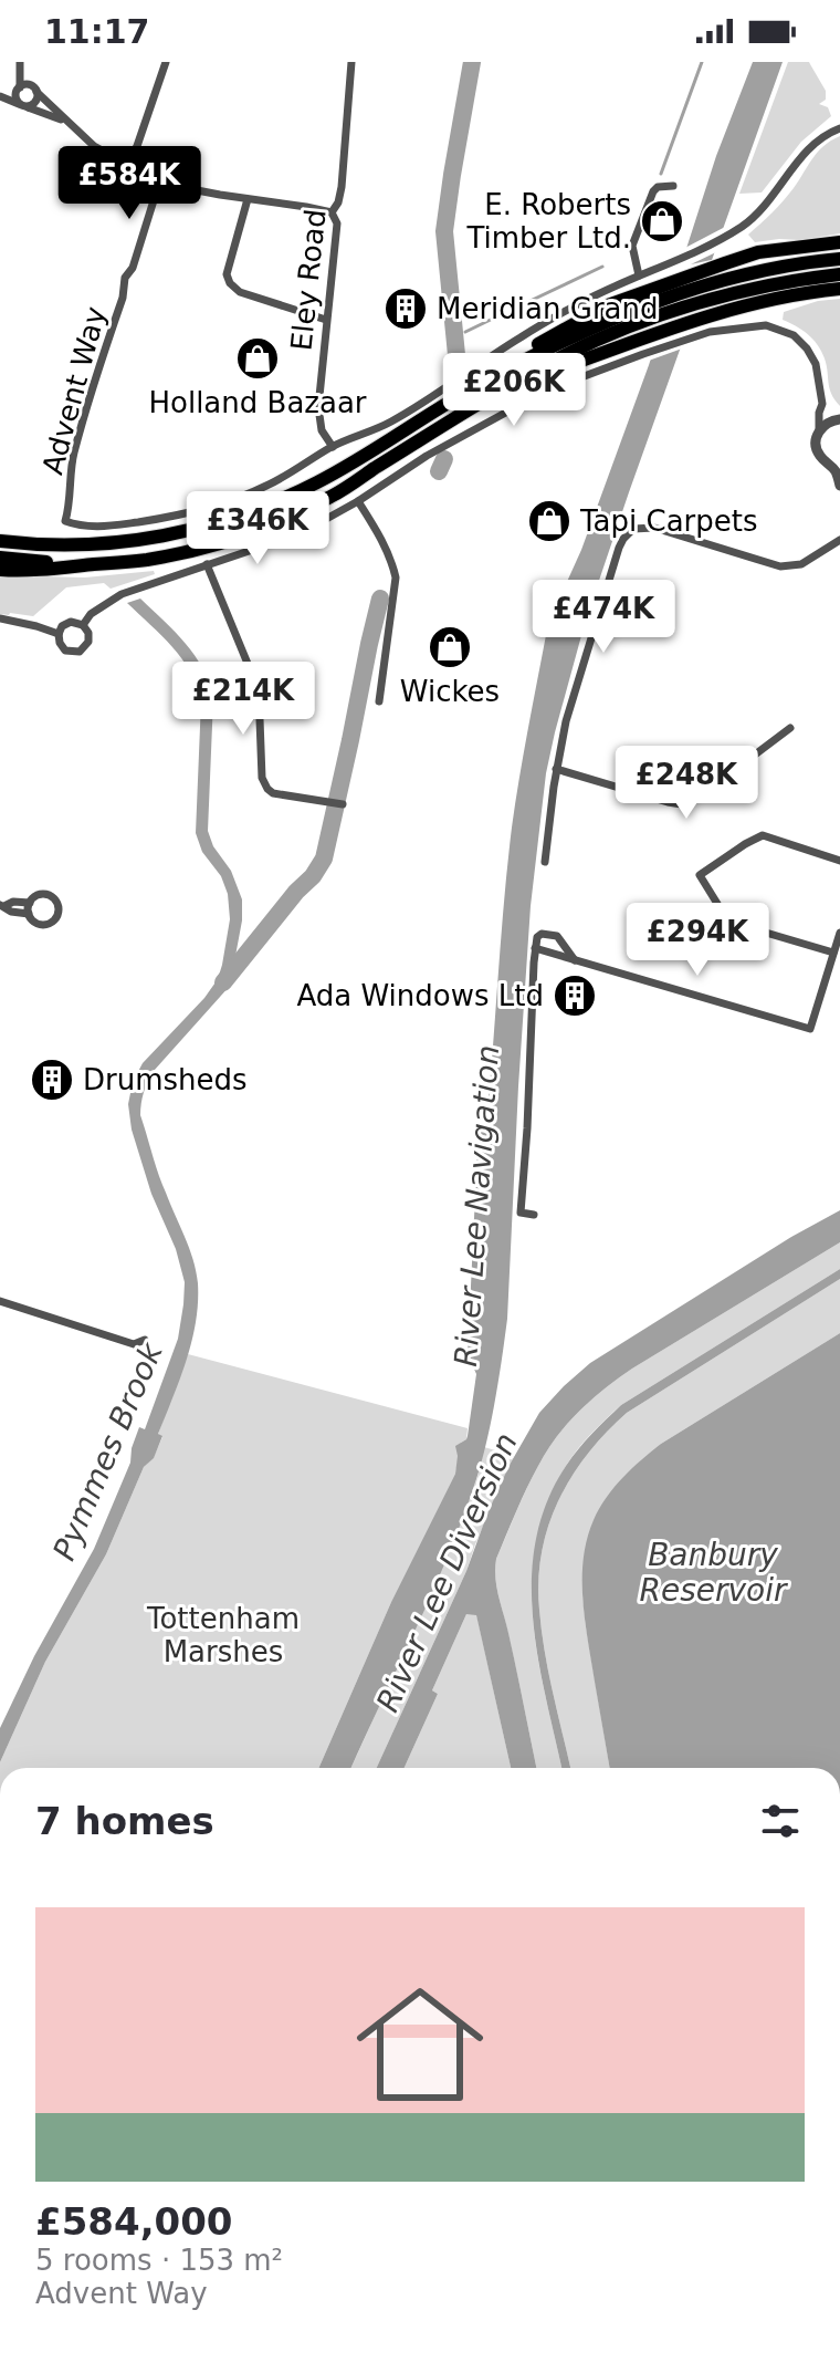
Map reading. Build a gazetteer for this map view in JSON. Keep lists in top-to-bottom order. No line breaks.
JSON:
{"streets":{"street":["Eley Road","Advent Way"]},"crossings":[["Eley Road","Advent Way"]],"water":["River Lee Navigation","Pymmes Brook","Banbury Reservoir","River Lee Diversion"],"parks":["Tottenham Marshes"],"places":{"shop":["E. Roberts Timber Ltd.","Holland Bazaar","Tapi Carpets","Wickes"],"building":["Meridian Grand","Ada Windows Ltd","Drumsheds"]},"page":{"status":"11:17","price":["£584K","£206K","£346K","£474K","£214K","£248K","£294K"],"heading":"7 homes","list":[{"name":"£584,000","note":"5 rooms · 153 m² · Advent Way"}]}}
